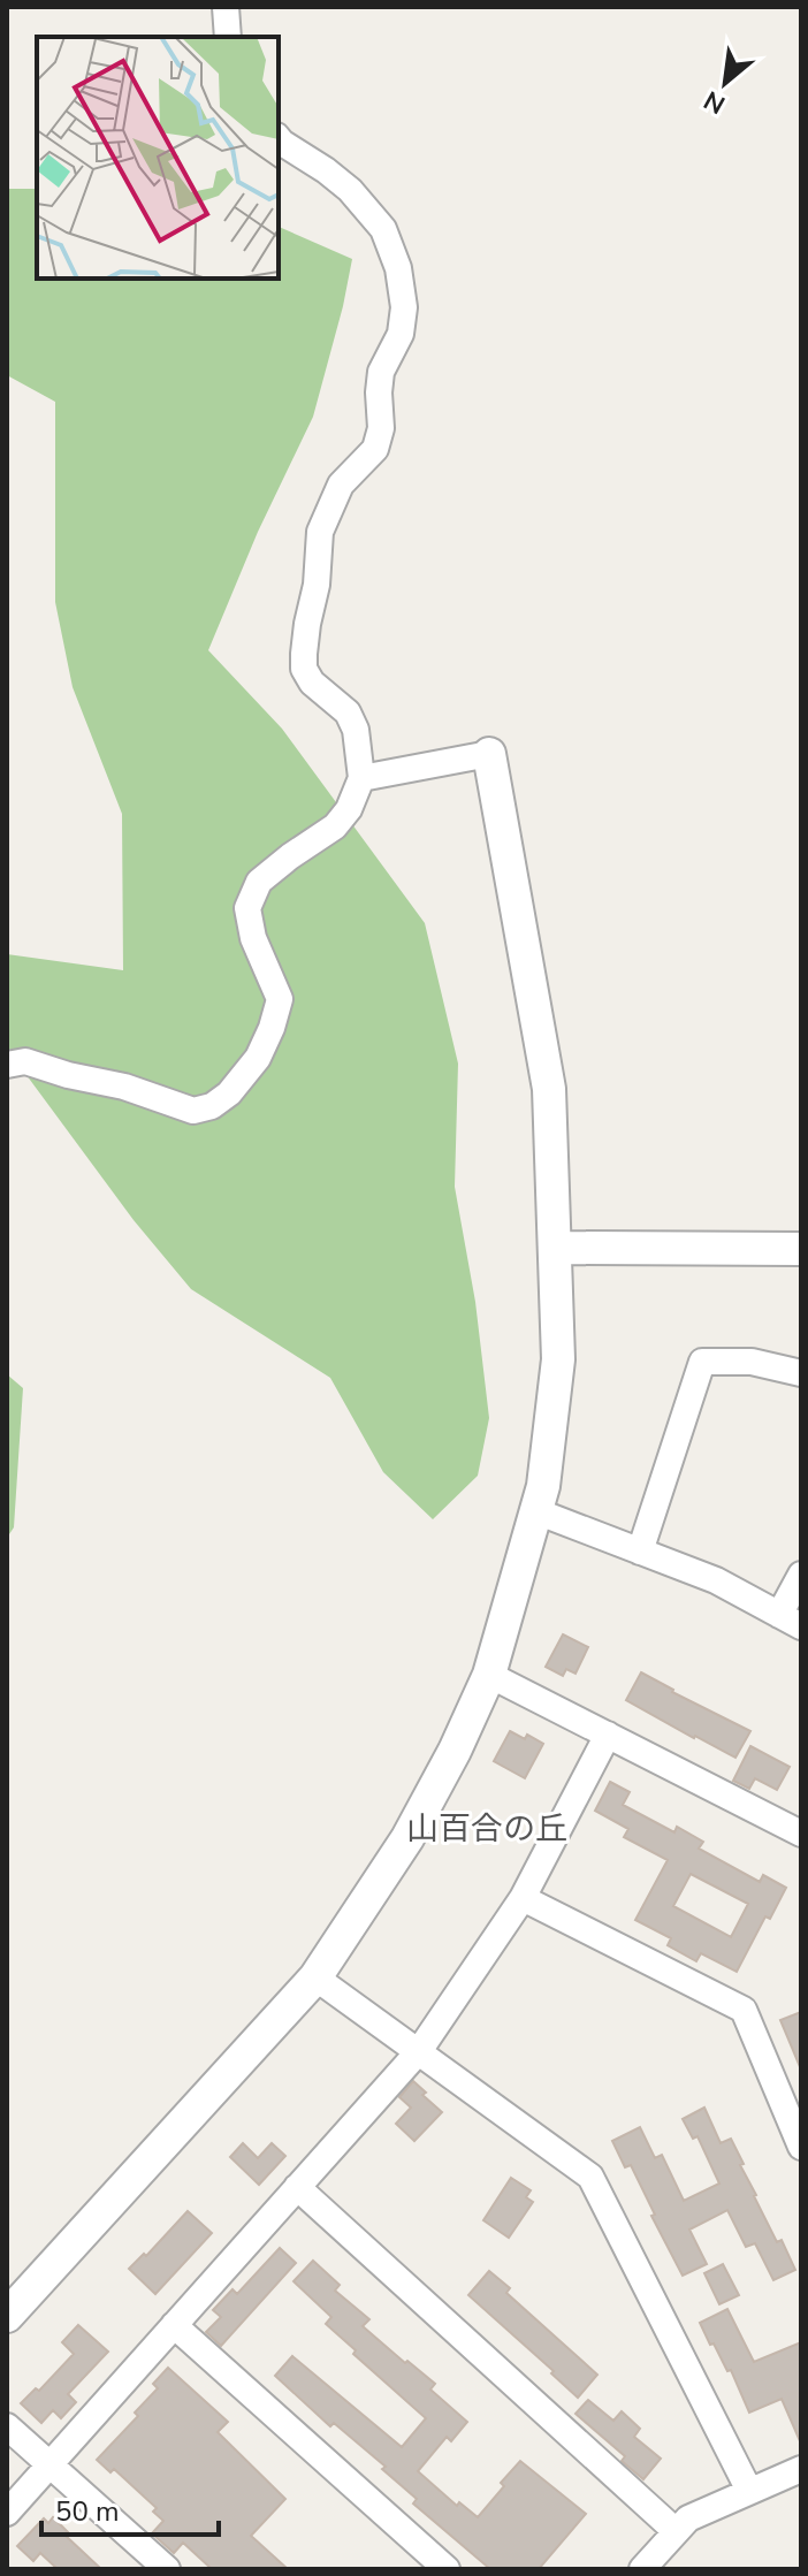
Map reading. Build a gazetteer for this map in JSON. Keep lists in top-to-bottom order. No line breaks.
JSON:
{"districts":["山百合の丘"],"scale_bar":"50 m","north":"bottom left"}
